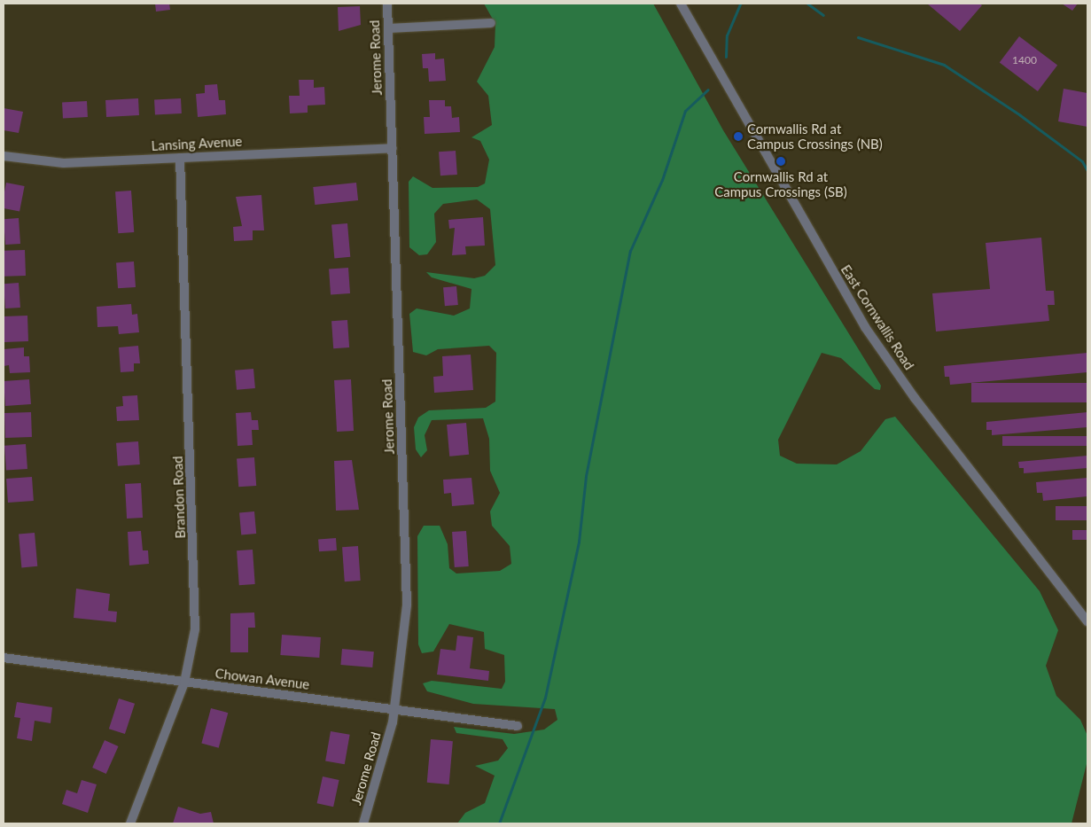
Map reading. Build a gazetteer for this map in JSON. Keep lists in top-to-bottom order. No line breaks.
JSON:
{"streets":{"street":["Jerome Road","Lansing Avenue","East Cornwallis Road","Brandon Road","Chowan Avenue"]},"crossings":[["Jerome Road","Lansing Avenue"],["Jerome Road","Chowan Avenue"],["Lansing Avenue","Brandon Road"],["Brandon Road","Chowan Avenue"]],"places":["Cornwallis Rd at Campus Crossings (NB)","Cornwallis Rd at Campus Crossings (SB)"],"house_numbers":["1400"]}
